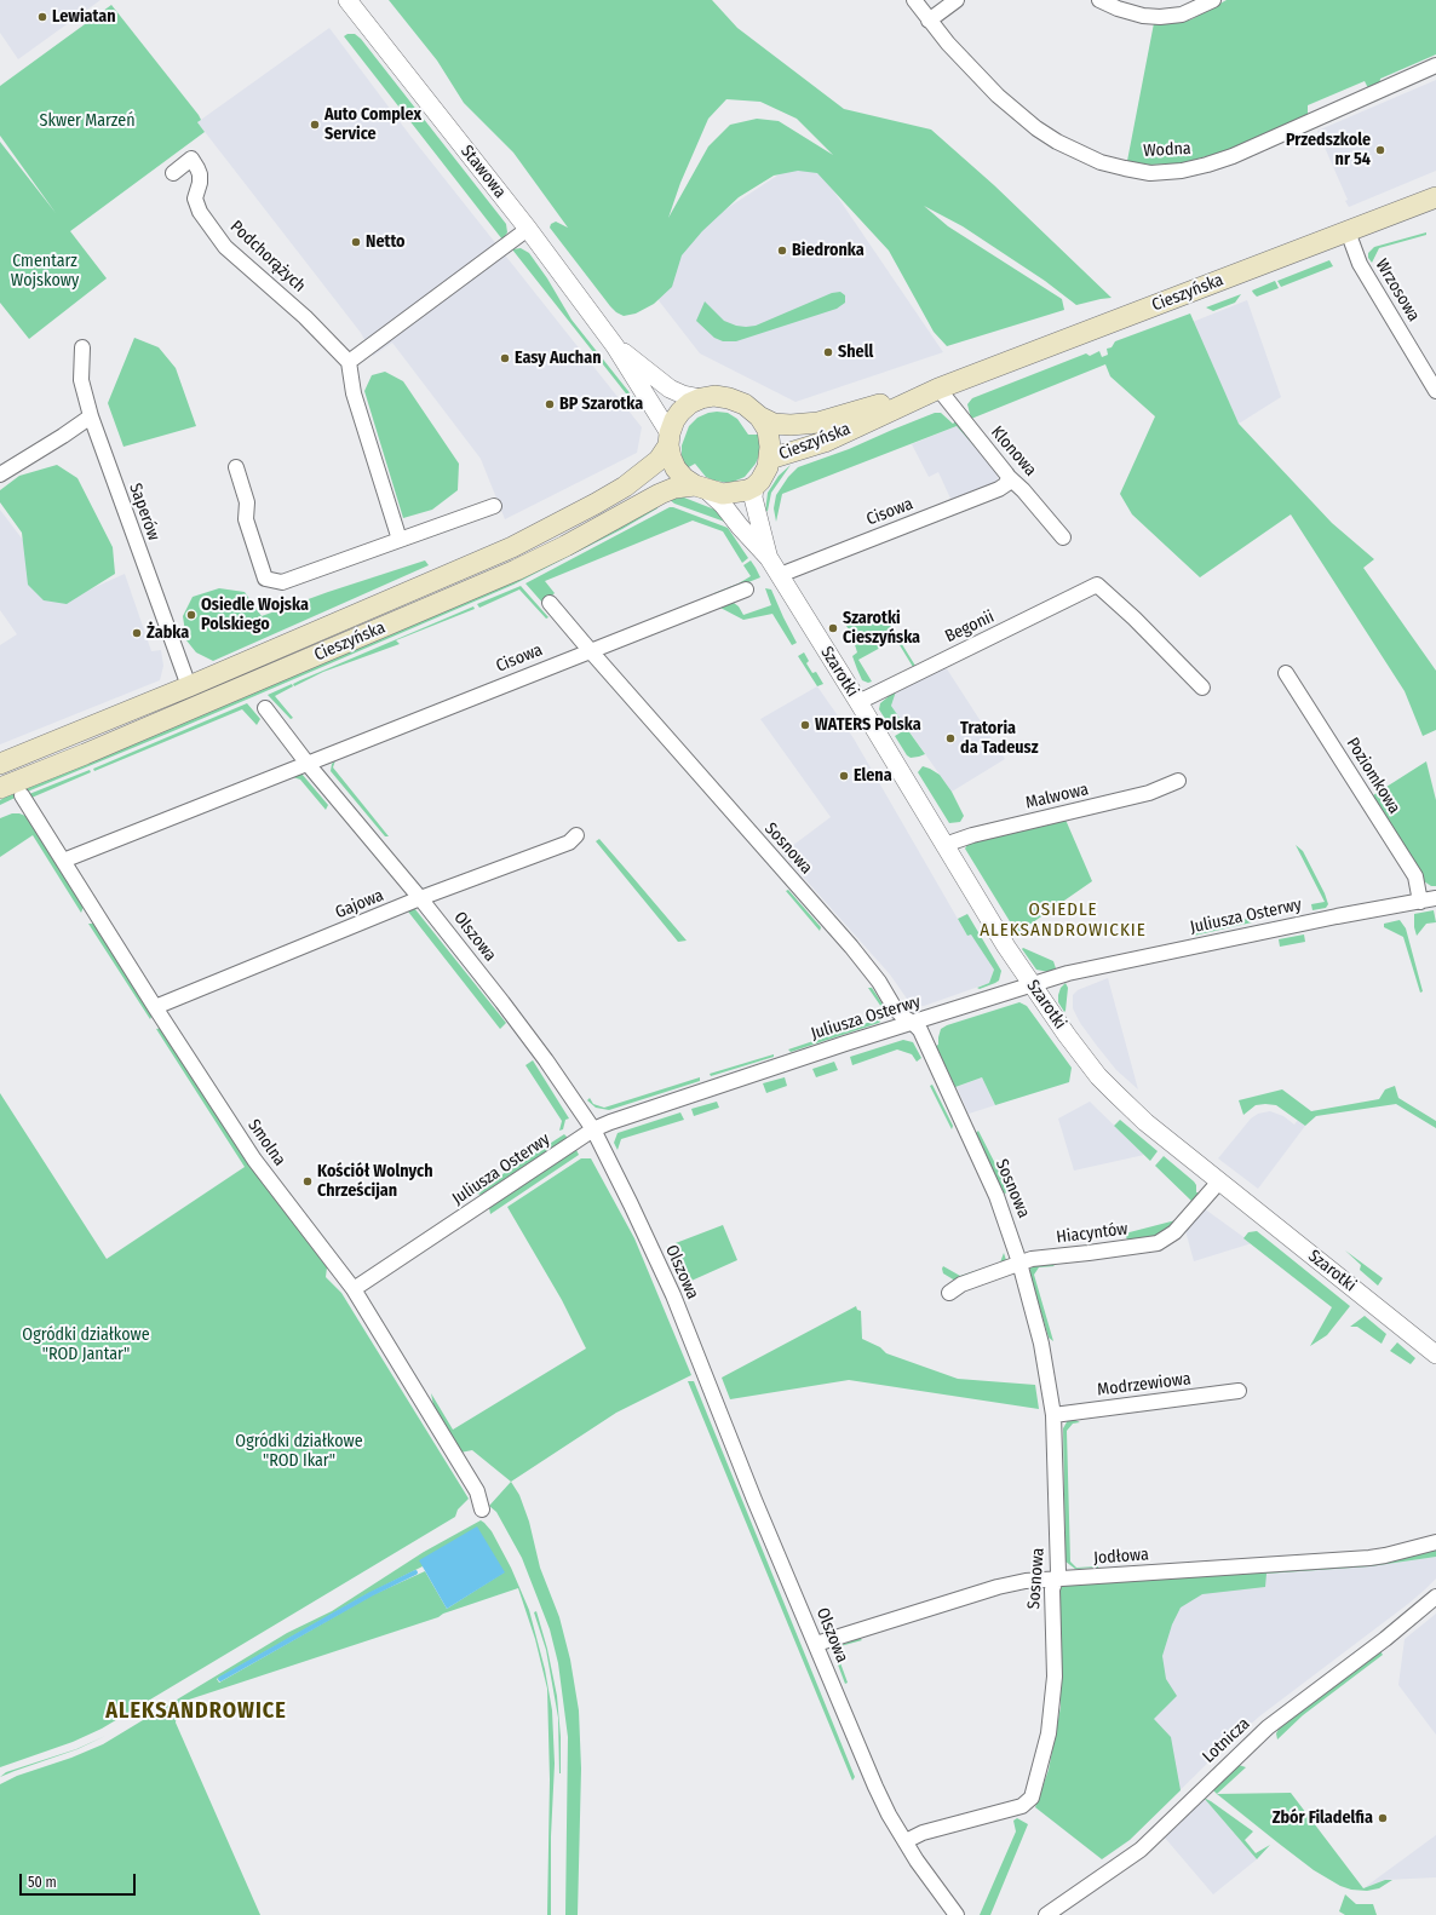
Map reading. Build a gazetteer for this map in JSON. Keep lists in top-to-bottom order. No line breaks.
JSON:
{"streets":{"main road":["Cieszyńska"],"street":["Wodna","Stawowa","Podchorążych","Wrzosowa","Klonowa","Saperów","Cisowa","Begonii","Szarotki","Poziomkowa","Malwowa","Sosnowa","Gajowa","Juliusza Osterwy","Olszowa","Smolna","Hiacyntów","Modrzewiowa","Jodłowa","Lotnicza"]},"crossings":[["Stawowa","Cieszyńska"],["Stawowa","Szarotki"],["Wrzosowa","Cieszyńska"],["Cieszyńska","Klonowa"],["Cieszyńska","Saperów"],["Cieszyńska","Szarotki"],["Klonowa","Cisowa"],["Cisowa","Szarotki"],["Cisowa","Sosnowa"],["Cisowa","Olszowa"],["Begonii","Szarotki"],["Szarotki","Malwowa"],["Szarotki","Juliusza Osterwy"],["Szarotki","Hiacyntów"],["Poziomkowa","Juliusza Osterwy"],["Sosnowa","Juliusza Osterwy"],["Sosnowa","Olszowa"],["Sosnowa","Hiacyntów"],["Sosnowa","Modrzewiowa"],["Sosnowa","Jodłowa"],["Gajowa","Olszowa"],["Gajowa","Smolna"],["Juliusza Osterwy","Olszowa"],["Juliusza Osterwy","Smolna"],["Olszowa","Jodłowa"]],"districts":["OSIEDLE ALEKSANDROWICKIE","ALEKSANDROWICE"],"parks":["Skwer Marzeń","Cmentarz Wojskowy","Ogródki działkowe \"ROD Jantar\"","Ogródki działkowe \"ROD Ikar\""],"places":["Lewiatan","Auto Complex Service","Przedszkole nr 54","Netto","Biedronka","Shell","Easy Auchan","BP Szarotka","Osiedle Wojska Polskiego","Szarotki Cieszyńska","Żabka","WATERS Polska","Tratoria da Tadeusz","Elena","Kościół Wolnych Chrześcijan","Zbór Filadelfia"],"scale_bar":"50 m"}
